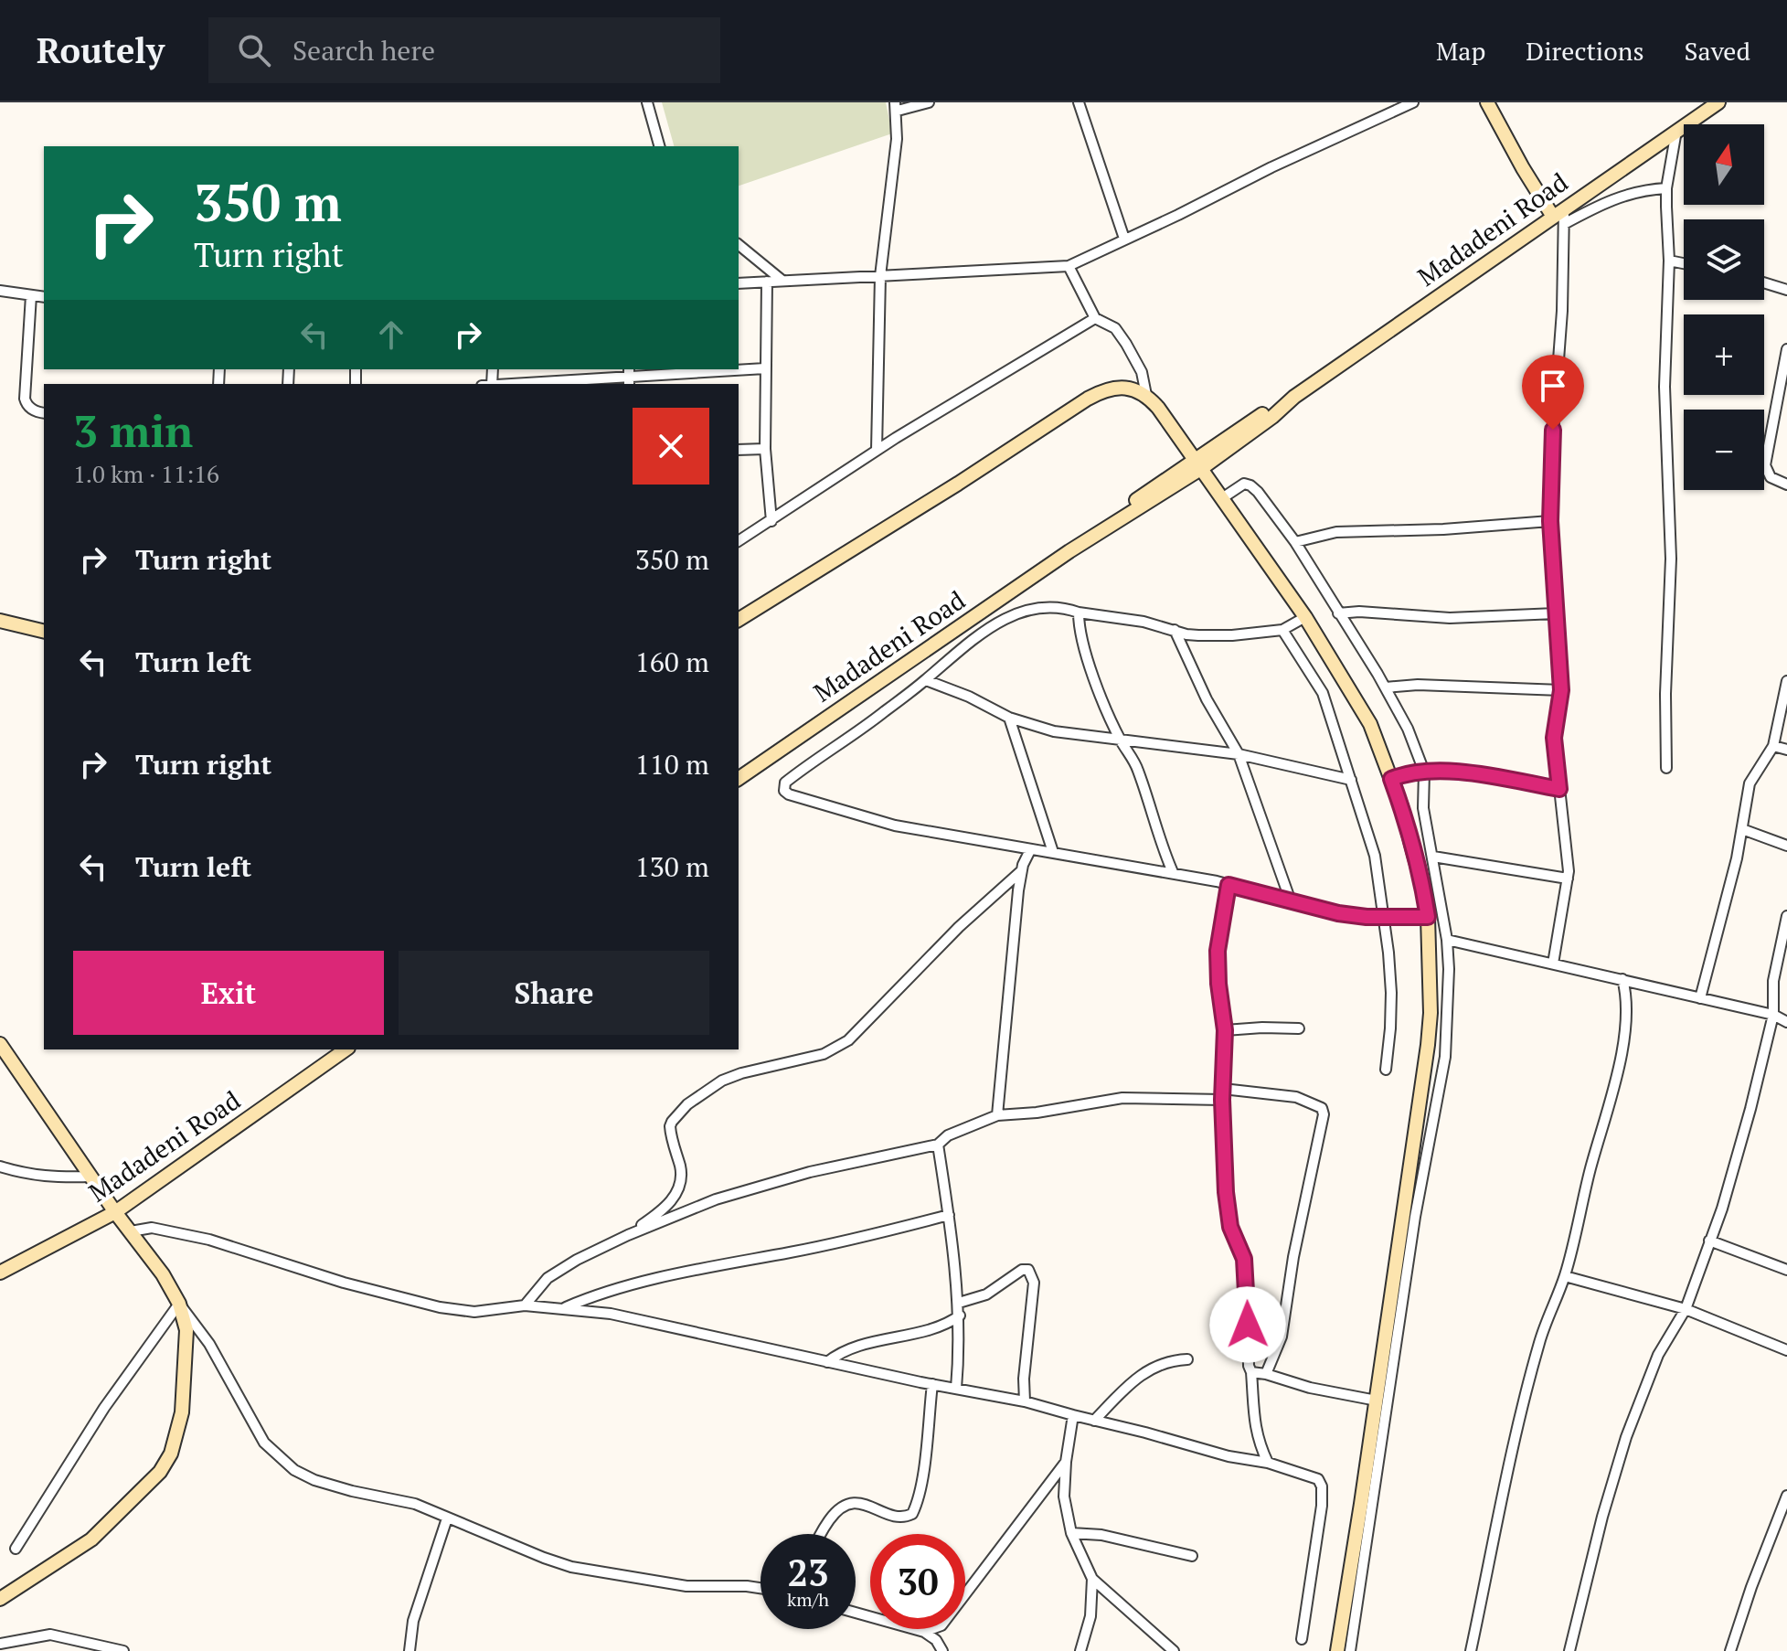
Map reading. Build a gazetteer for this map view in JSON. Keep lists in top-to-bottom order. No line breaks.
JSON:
{"streets":{"street":["Madadeni Road"]},"north":"top","page":{"header":"Routely","search":"Search here","nav":["Map","Directions","Saved"],"map_buttons":["+","−"],"turn":["350 m","Turn right"],"heading":["3 min","1.0 km · 11:16"],"list":[{"name":"Turn right","value":"350 m"},{"name":"Turn left","value":"160 m"},{"name":"Turn right","value":"110 m"},{"name":"Turn left","value":"130 m"}],"buttons":["Exit","Share"],"speed":"23 km/h","limit":"30"}}
